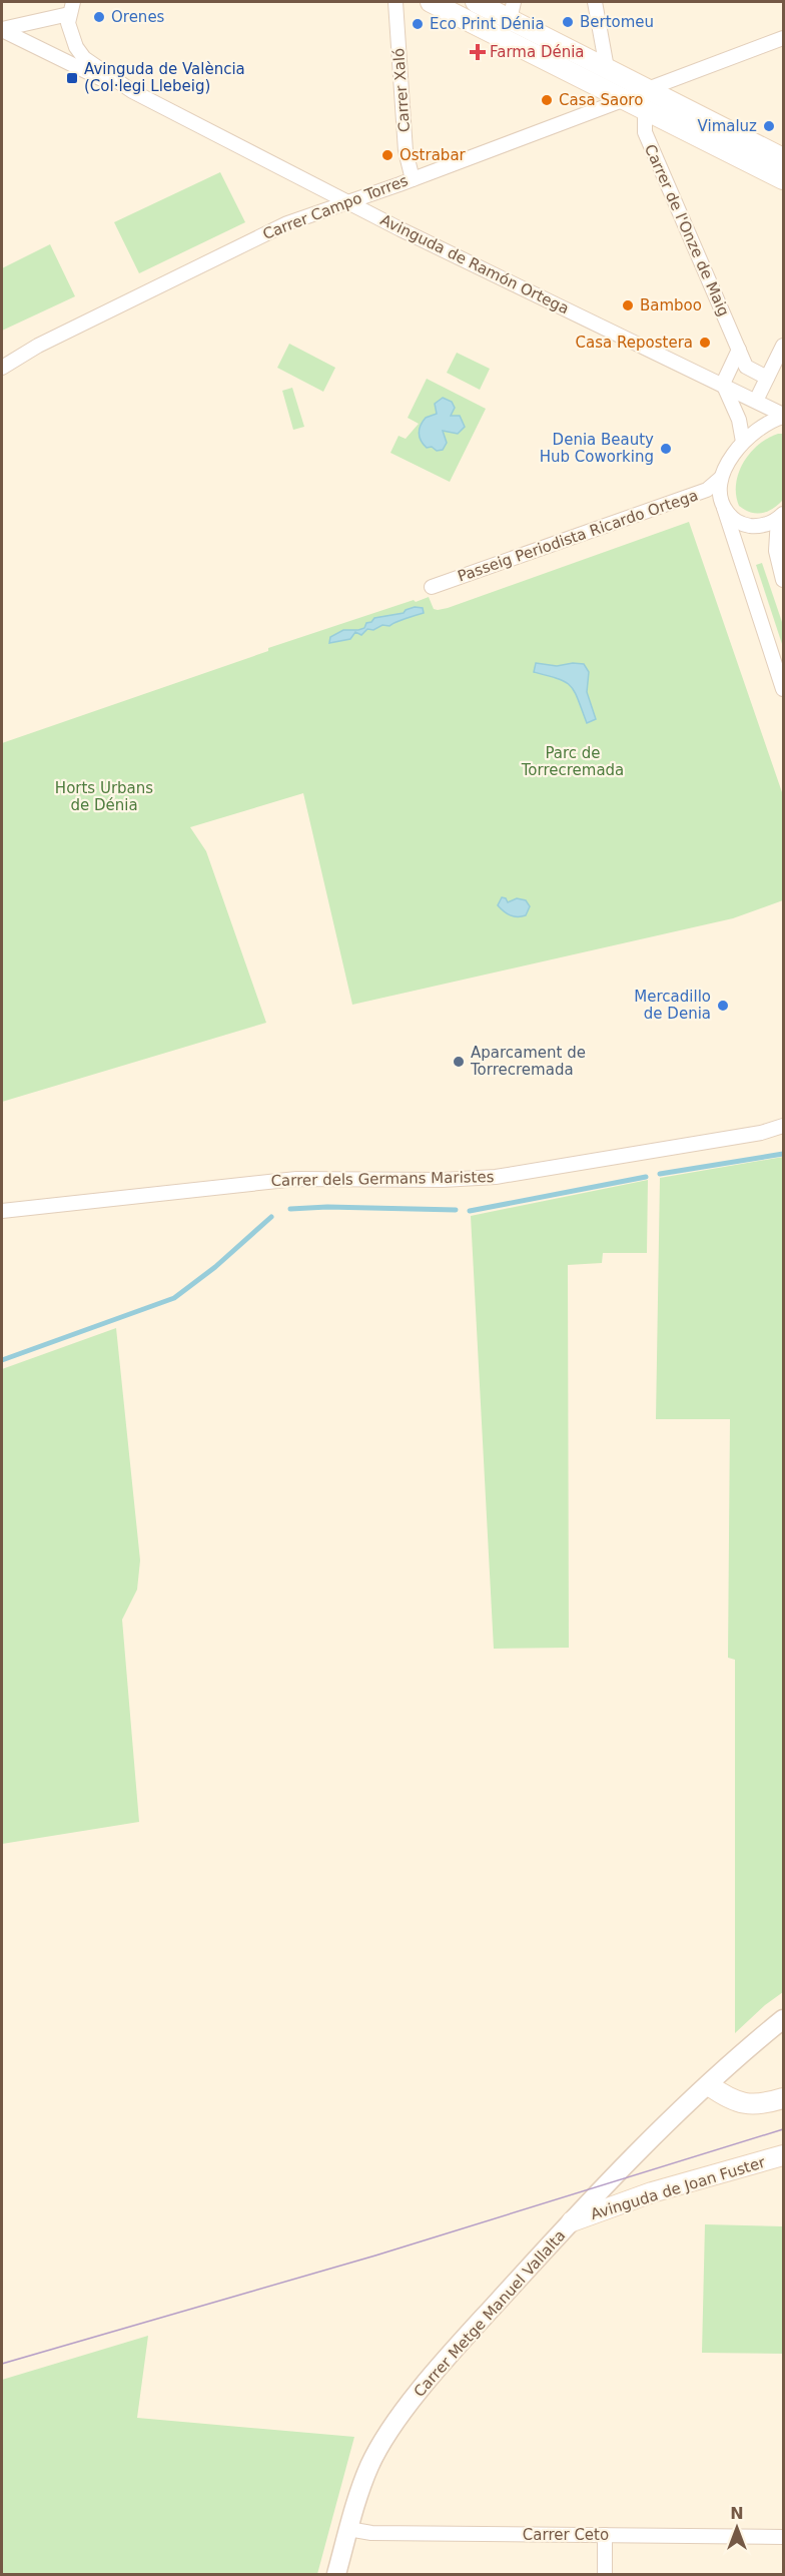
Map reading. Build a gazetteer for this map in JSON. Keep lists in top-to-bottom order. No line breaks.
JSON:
{"streets":{"main road":["Avinguda de Joan Fuster"],"street":["Carrer Xaló","Carrer Campo Torres","Carrer de l'Onze de Maig","Avinguda de Ramón Ortega","Passeig Periodista Ricardo Ortega","Carrer dels Germans Maristes","Carrer Metge Manuel Vallalta","Carrer Ceto"]},"crossings":[["Carrer Xaló","Carrer Campo Torres"],["Carrer Campo Torres","Avinguda de Ramón Ortega"],["Avinguda de Joan Fuster","Carrer Metge Manuel Vallalta"],["Carrer Metge Manuel Vallalta","Carrer Ceto"]],"parks":["Parc de Torrecremada","Horts Urbans de Dénia"],"places":{"other":["Orenes","Bertomeu","Eco Print Dénia","Casa Saoro","Vimaluz","Ostrabar","Bamboo","Casa Repostera","Denia Beauty Hub Coworking","Mercadillo de Denia","Aparcament de Torrecremada"],"health":["Farma Dénia"],"transit":["Avinguda de València (Col·legi Llebeig)"]},"north":"top"}
